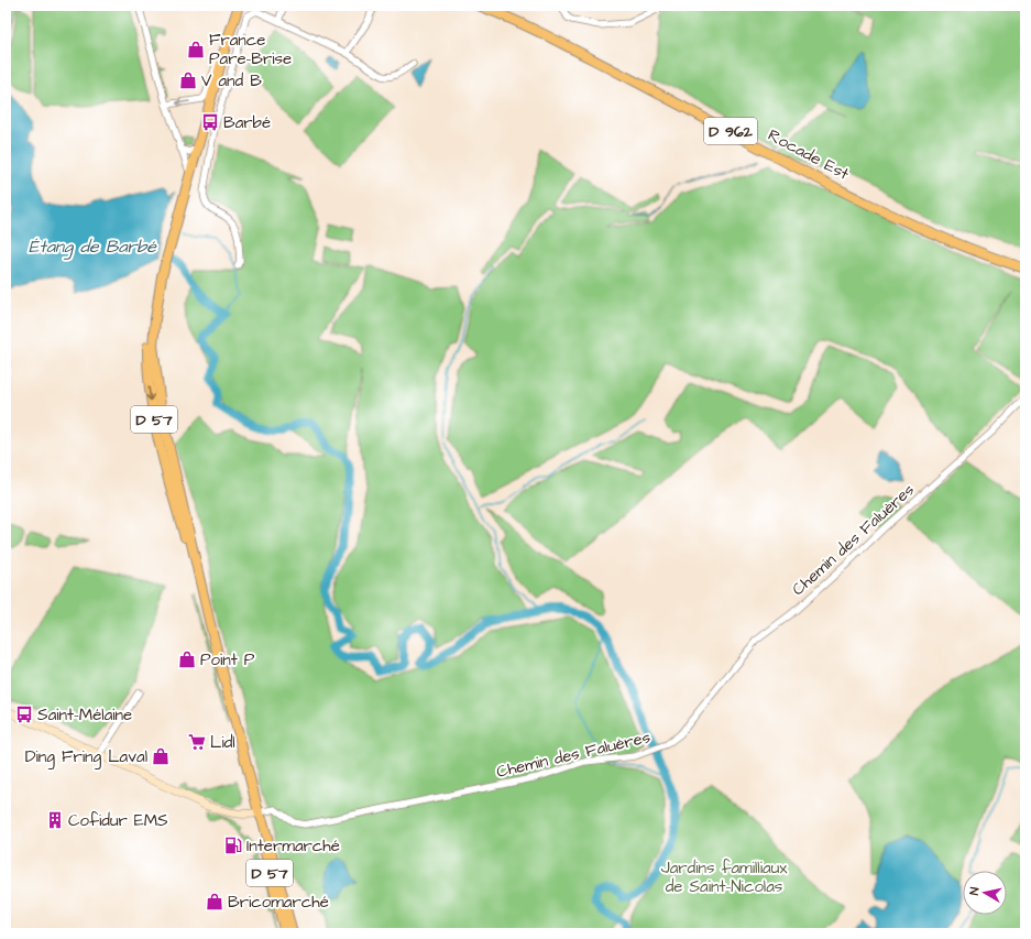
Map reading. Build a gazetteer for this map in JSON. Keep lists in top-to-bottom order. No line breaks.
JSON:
{"streets":{"main road":["D 962","Rocade Est","D 57"],"street":["Chemin des Faluères"]},"crossings":[["D 57","Chemin des Faluères"]],"water":["Étang de Barbé"],"parks":["Jardins familliaux de Saint-Nicolas"],"places":{"shop":["France Pare-Brise","V and B","Point P","Ding Fring Laval","Bricomarché"],"bus stop":["Barbé","Saint-Mélaine"],"supermarket":["Lidl"],"building":["Cofidur EMS"],"fuel station":["Intermarché"]},"north":"left"}
